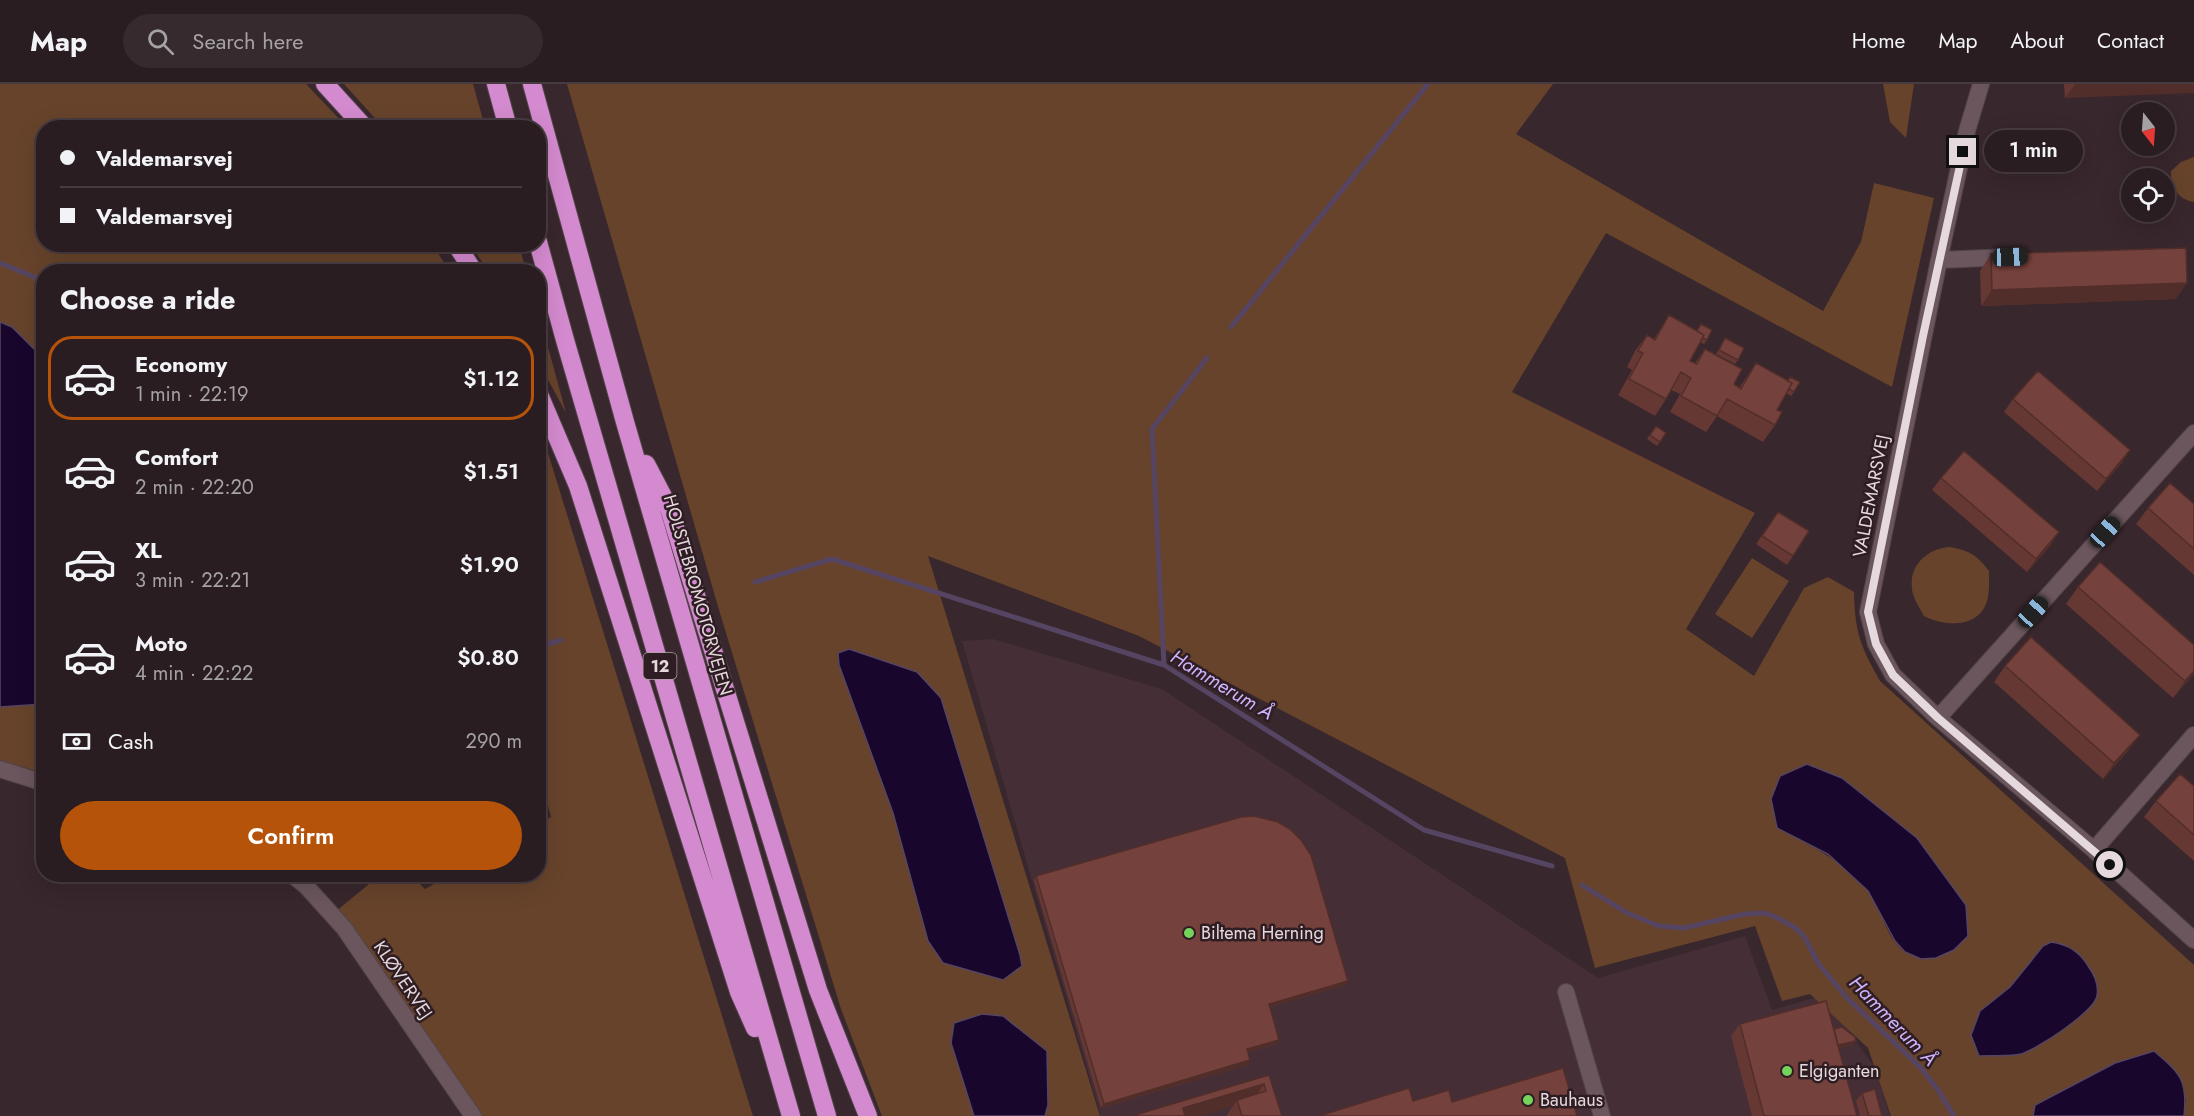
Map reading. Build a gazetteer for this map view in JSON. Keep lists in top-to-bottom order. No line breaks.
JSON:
{"streets":{"highway":["HOLSTEBROMOTORVEJEN","12"],"street":["VALDEMARSVEJ","KLØVERVEJ"]},"water":["Hammerum Å"],"places":["Biltema Herning","Elgiganten","Bauhaus"],"north":"bottom","page":{"header":"Map","search":"Search here","nav":["Home","Map","About","Contact"],"banner":["Valdemarsvej","Valdemarsvej"],"bubble":"1 min","heading":"Choose a ride","list":[{"name":"Economy","note":"1 min · 22:19","value":"$1.12"},{"name":"Comfort","note":"2 min · 22:20","value":"$1.51"},{"name":"XL","note":"3 min · 22:21","value":"$1.90"},{"name":"Moto","note":"4 min · 22:22","value":"$0.80"}],"pay":["Cash","290 m"],"buttons":"Confirm"}}
